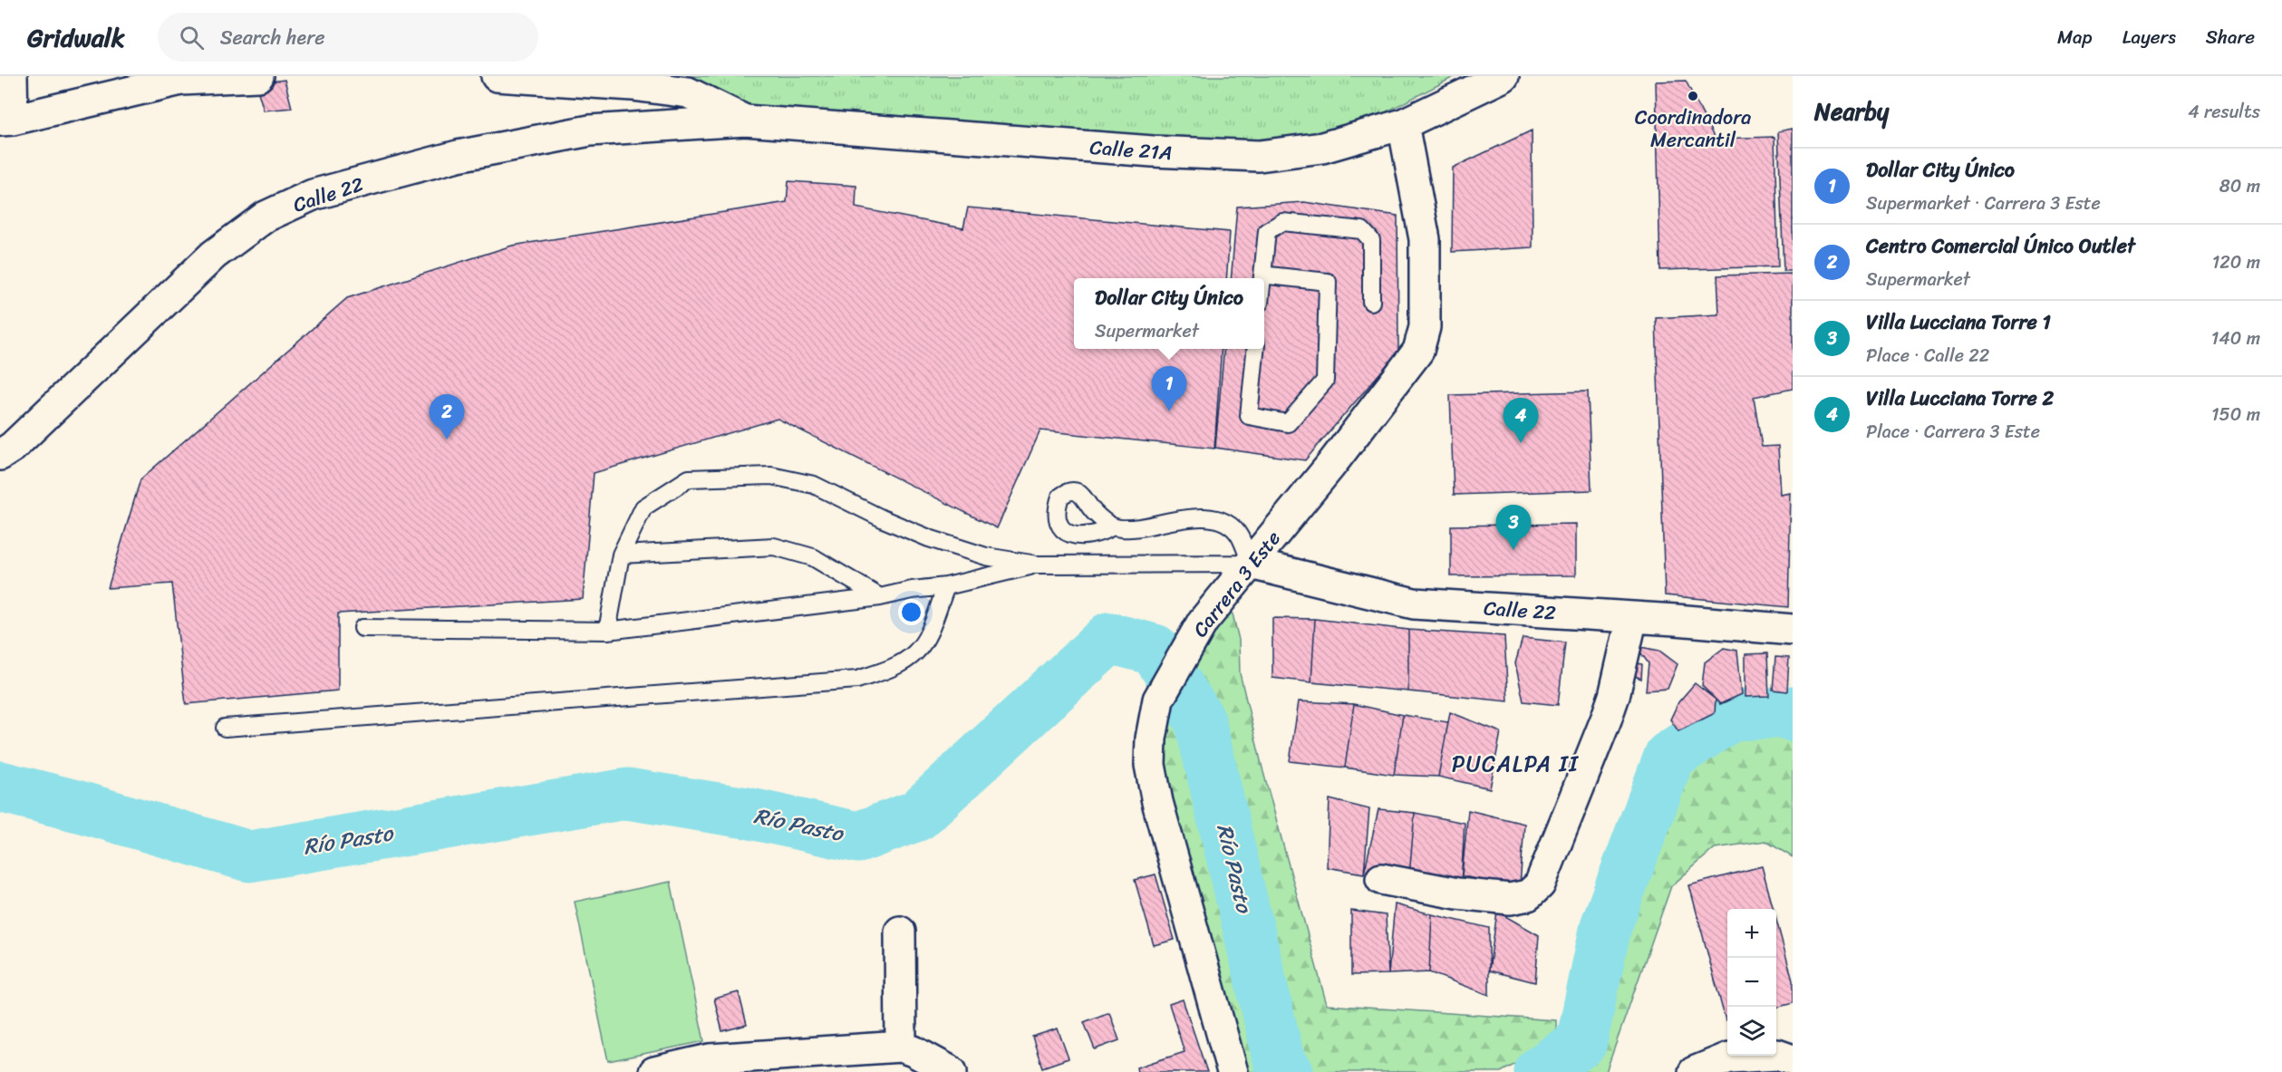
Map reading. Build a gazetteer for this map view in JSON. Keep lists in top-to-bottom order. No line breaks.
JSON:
{"streets":{"street":["Calle 21A","Calle 22","Carrera 3 Este"]},"crossings":[["Calle 21A","Calle 22"],["Calle 21A","Carrera 3 Este"],["Calle 22","Carrera 3 Este"]],"districts":["PUCALPA II"],"water":["Río Pasto"],"places":["Coordinadora Mercantil"],"page":{"header":"Gridwalk","search":"Search here","nav":["Map","Layers","Share"],"heading":["Nearby","4 results"],"list":[{"mark":"1","name":"Dollar City Único","note":"Supermarket · Carrera 3 Este","value":"80 m"},{"mark":"2","name":"Centro Comercial Único Outlet","note":"Supermarket","value":"120 m"},{"mark":"3","name":"Villa Lucciana Torre 1","note":"Place · Calle 22","value":"140 m"},{"mark":"4","name":"Villa Lucciana Torre 2","note":"Place · Carrera 3 Este","value":"150 m"}],"popup":["Dollar City Único","Supermarket"],"pins":["1","2","4","3"],"map_buttons":["+","−"]}}
